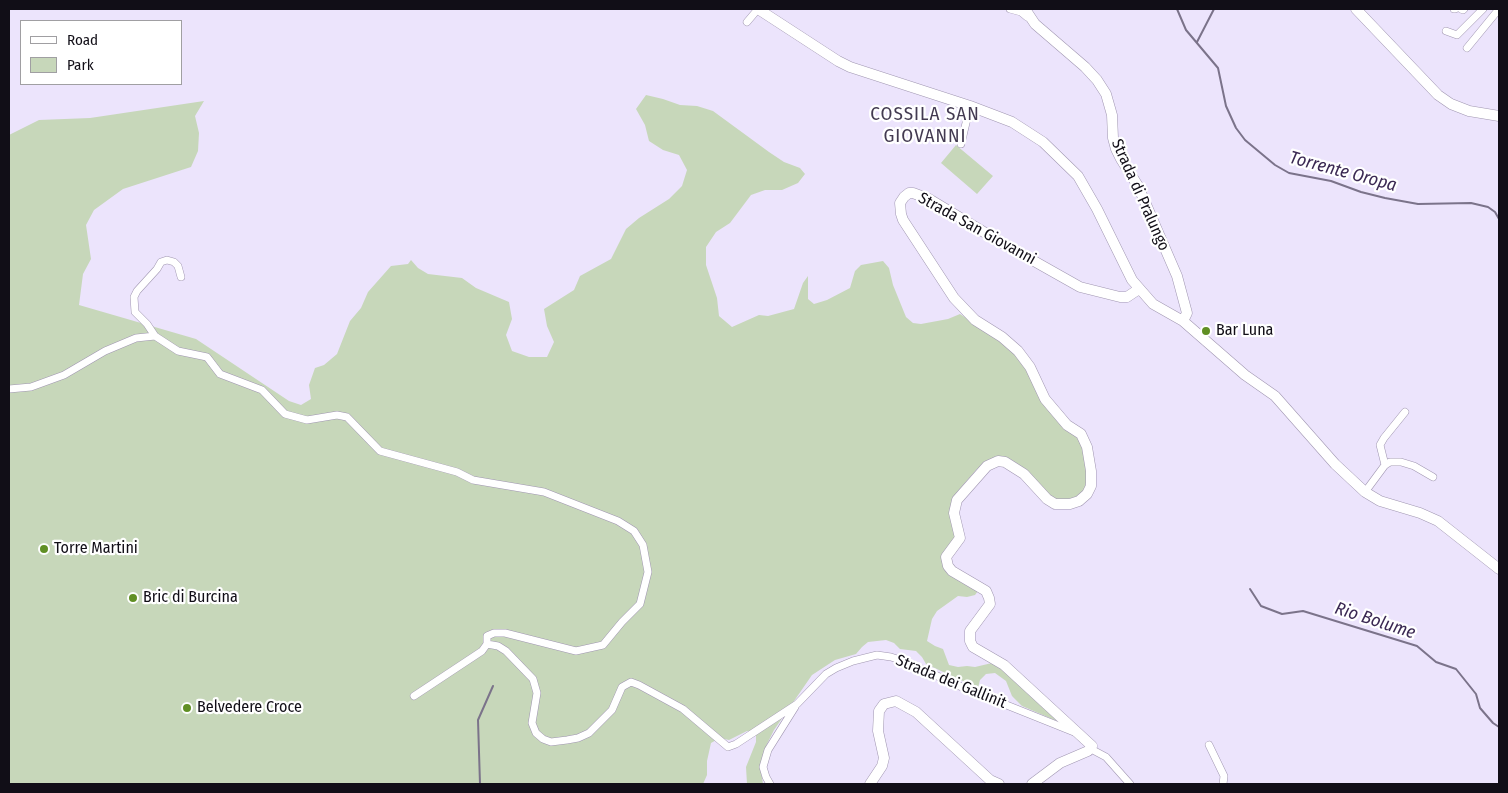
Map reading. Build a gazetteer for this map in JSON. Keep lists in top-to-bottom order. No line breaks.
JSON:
{"streets":{"street":["Strada di Pralungo","Strada San Giovanni","Strada dei Gallinit"]},"crossings":[["Strada San Giovanni","Strada dei Gallinit"]],"districts":["COSSILA SAN GIOVANNI"],"water":["Torrente Oropa","Rio Bolume"],"places":["Bar Luna","Torre Martini","Bric di Burcina","Belvedere Croce"],"legend":["Road","Park"]}
